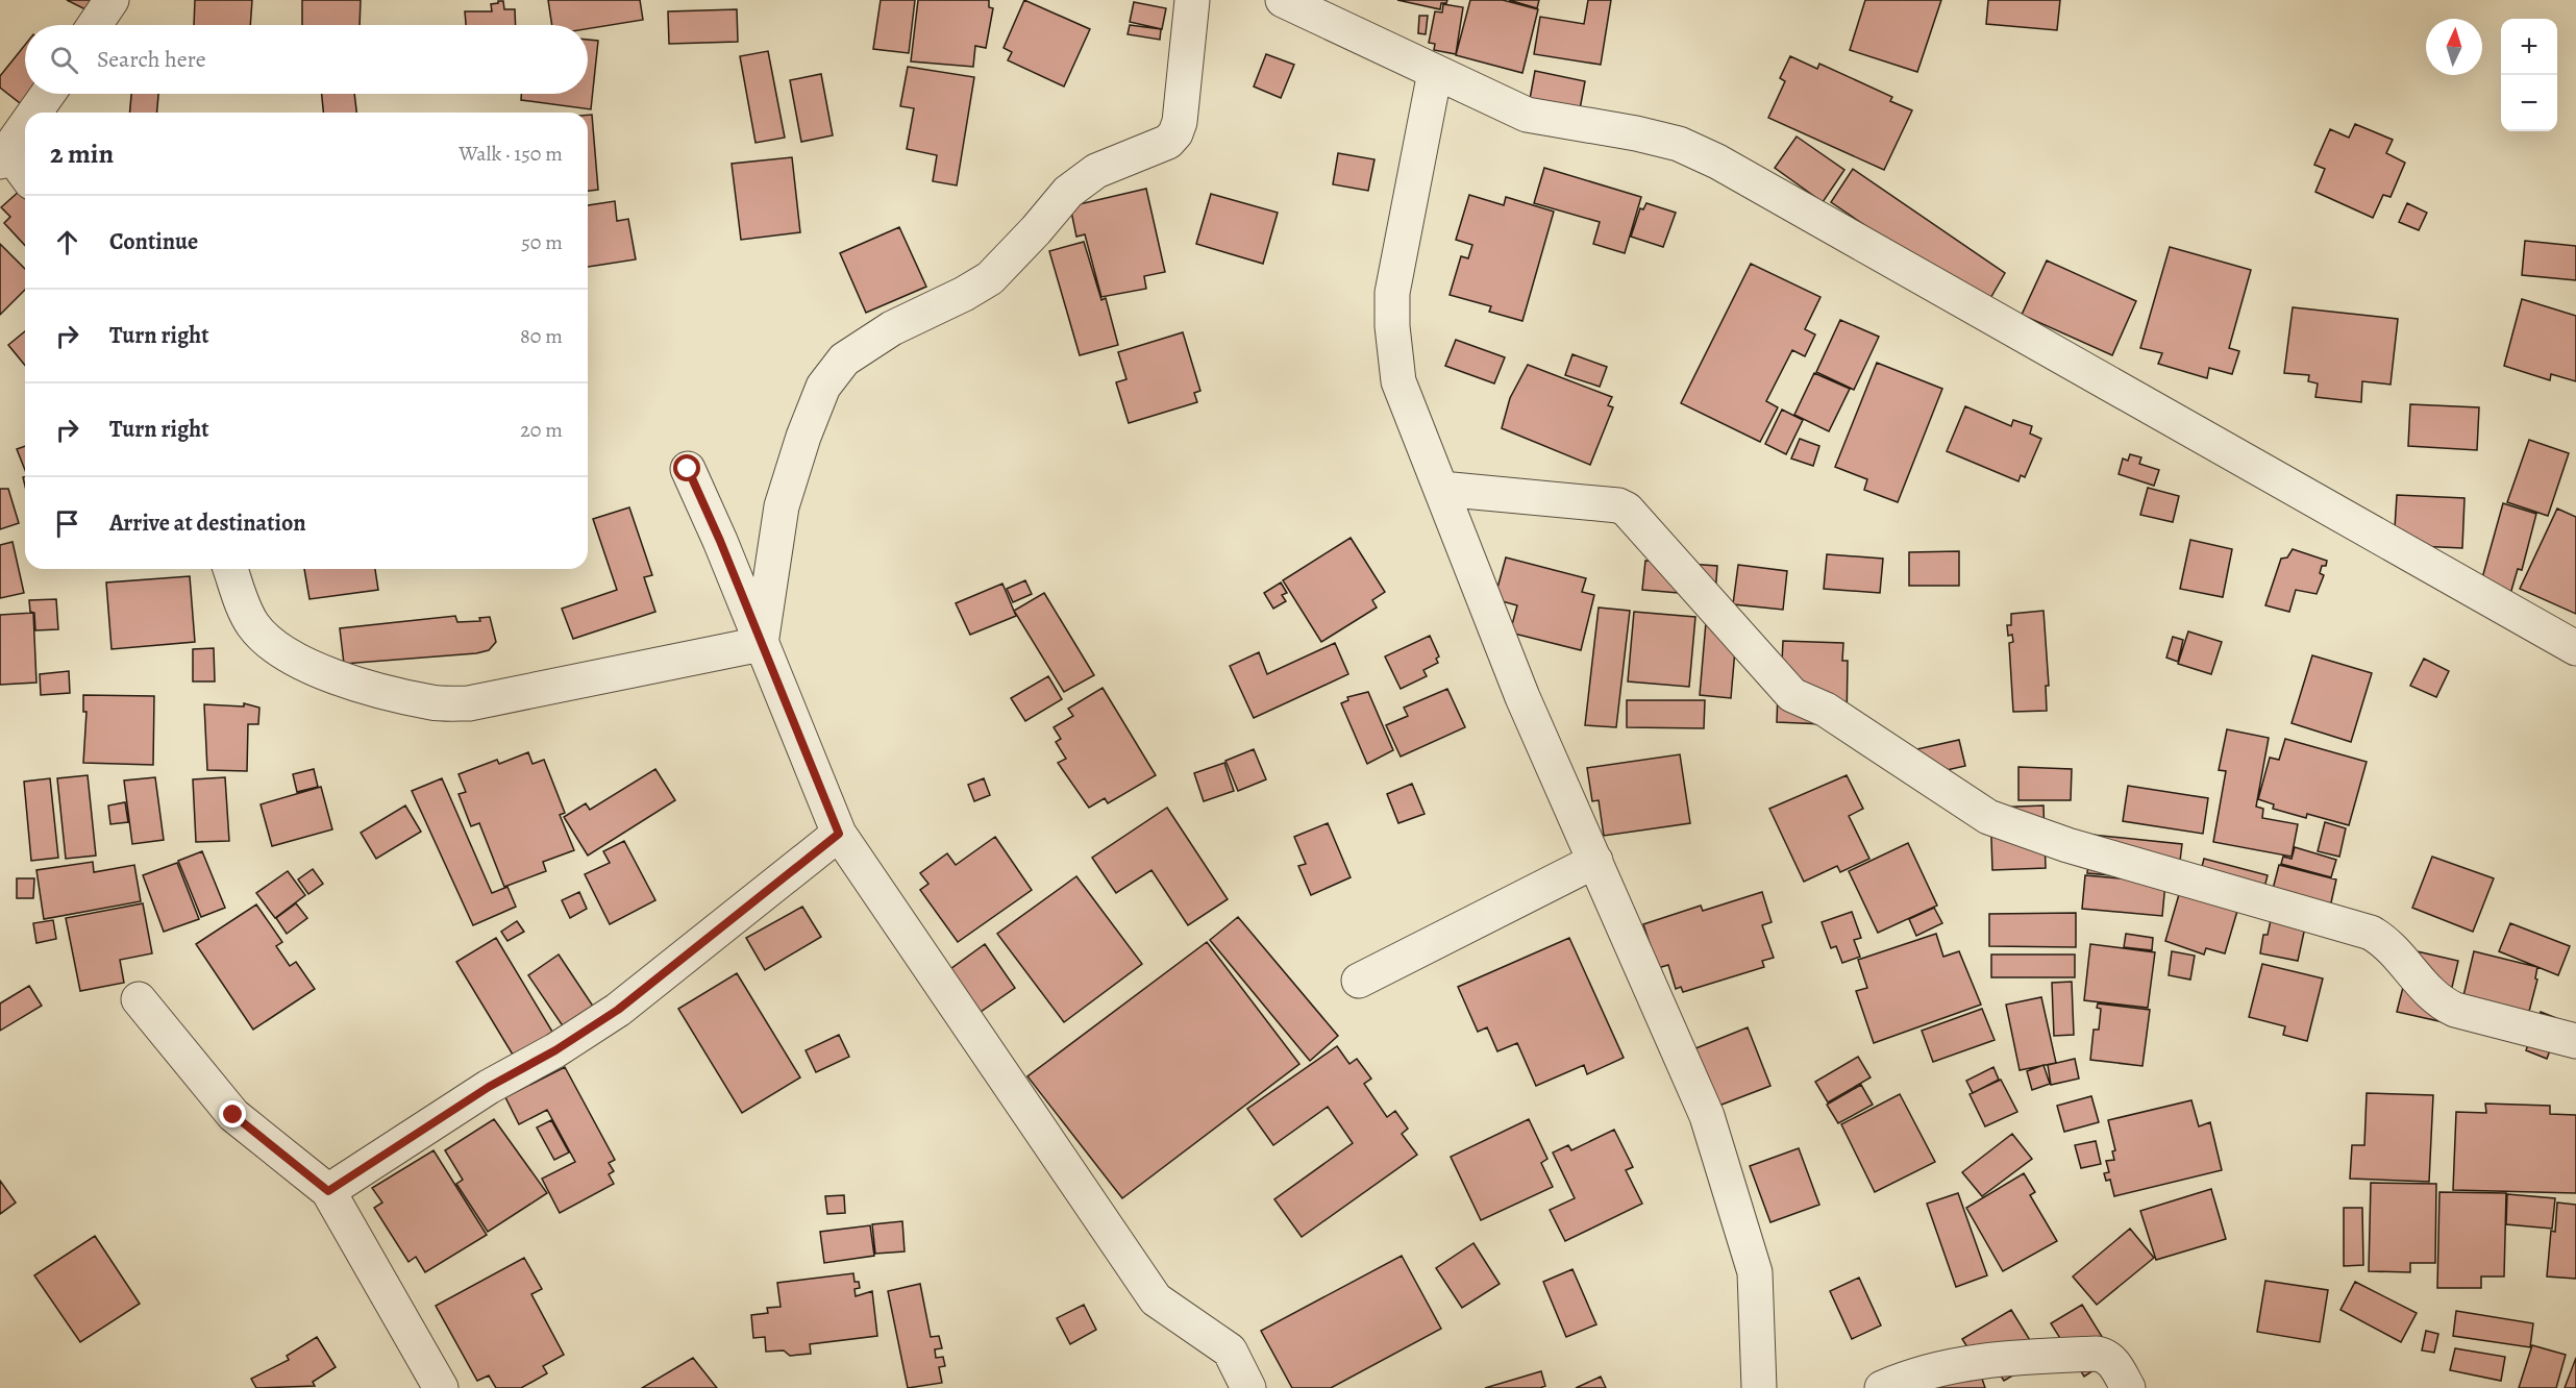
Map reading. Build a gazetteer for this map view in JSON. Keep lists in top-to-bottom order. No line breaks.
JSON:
{"north":"top","page":{"map_buttons":["+","−"],"search":"Search here","heading":["2 min","Walk · 150 m"],"list":[["Continue","50 m"],["Turn right","80 m"],["Turn right","20 m"],"Arrive at destination"]}}
